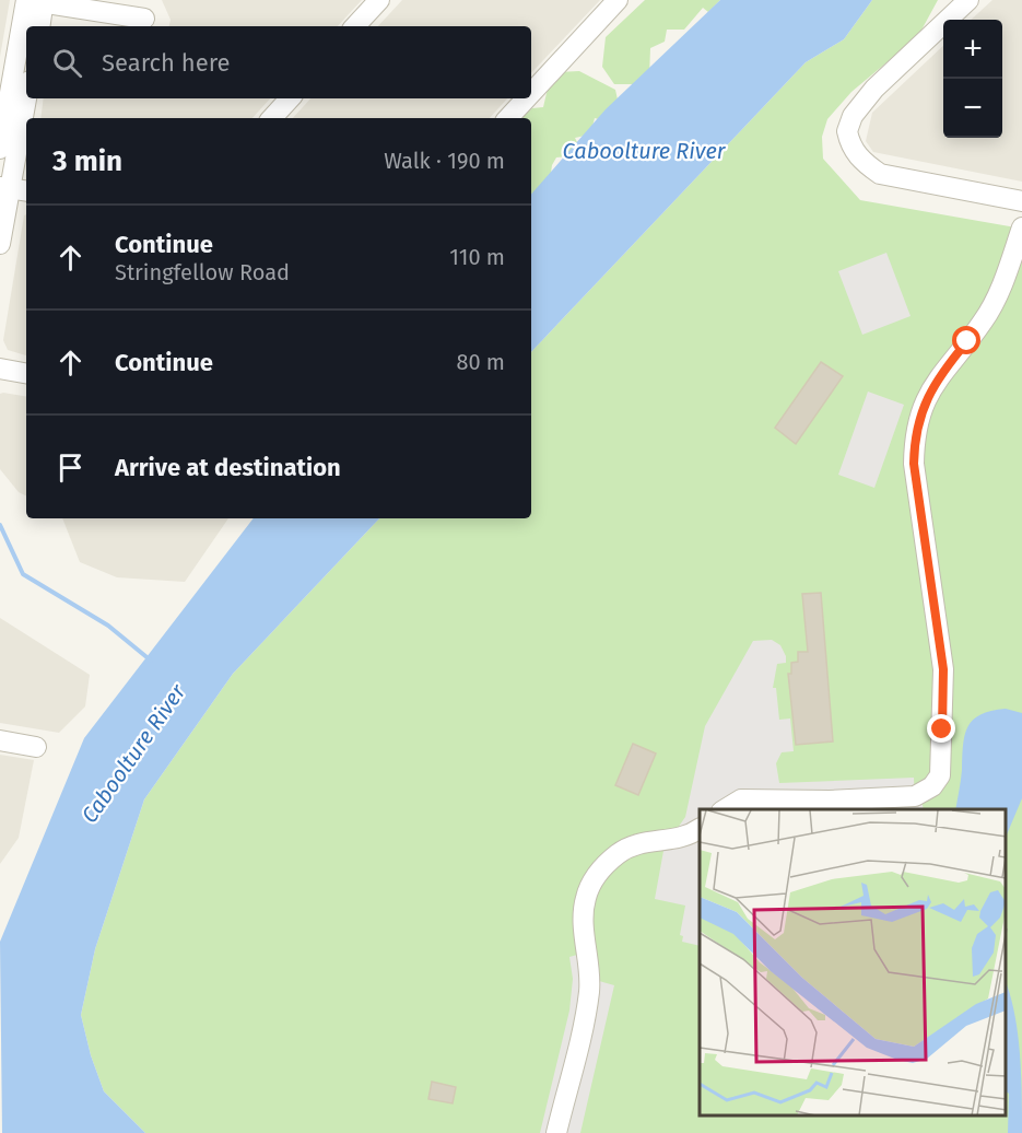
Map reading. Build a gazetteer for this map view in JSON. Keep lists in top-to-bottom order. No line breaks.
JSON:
{"water":["Caboolture River"],"page":{"map_buttons":["+","−"],"search":"Search here","heading":["3 min","Walk · 190 m"],"list":[["Continue","Stringfellow Road","110 m"],["Continue","80 m"],"Arrive at destination"]}}
